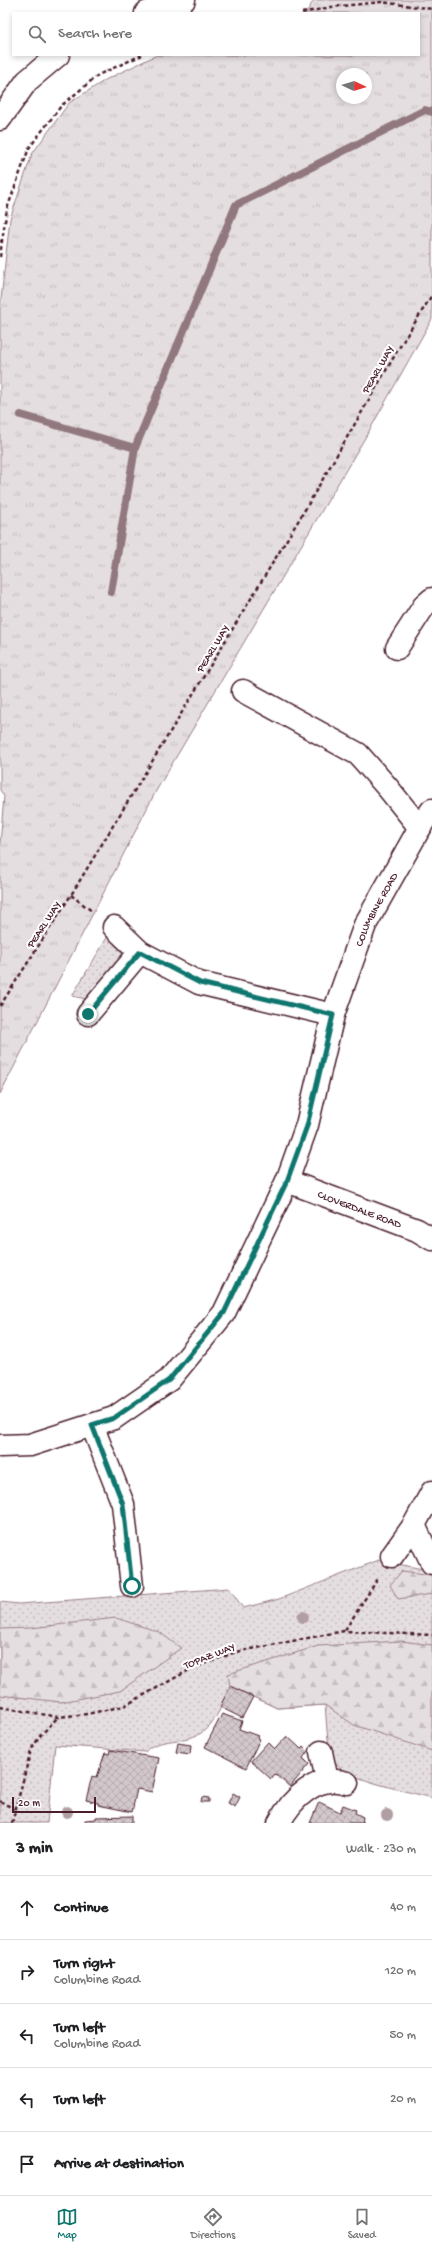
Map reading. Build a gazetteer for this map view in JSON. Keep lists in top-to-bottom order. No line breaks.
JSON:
{"streets":{"street":["COLUMBINE ROAD","CLOVERDALE ROAD"],"path":["PEARL WAY","TOPAZ WAY"]},"crossings":[["COLUMBINE ROAD","CLOVERDALE ROAD"]],"scale_bar":"20 m","north":"right","page":{"search":"Search here","scale":"20 m","heading":["3 min","Walk · 230 m"],"list":[["Continue","40 m"],["Turn right","Columbine Road","120 m"],["Turn left","Columbine Road","50 m"],["Turn left","20 m"],"Arrive at destination"],"nav":["Map","Directions","Saved"]}}
